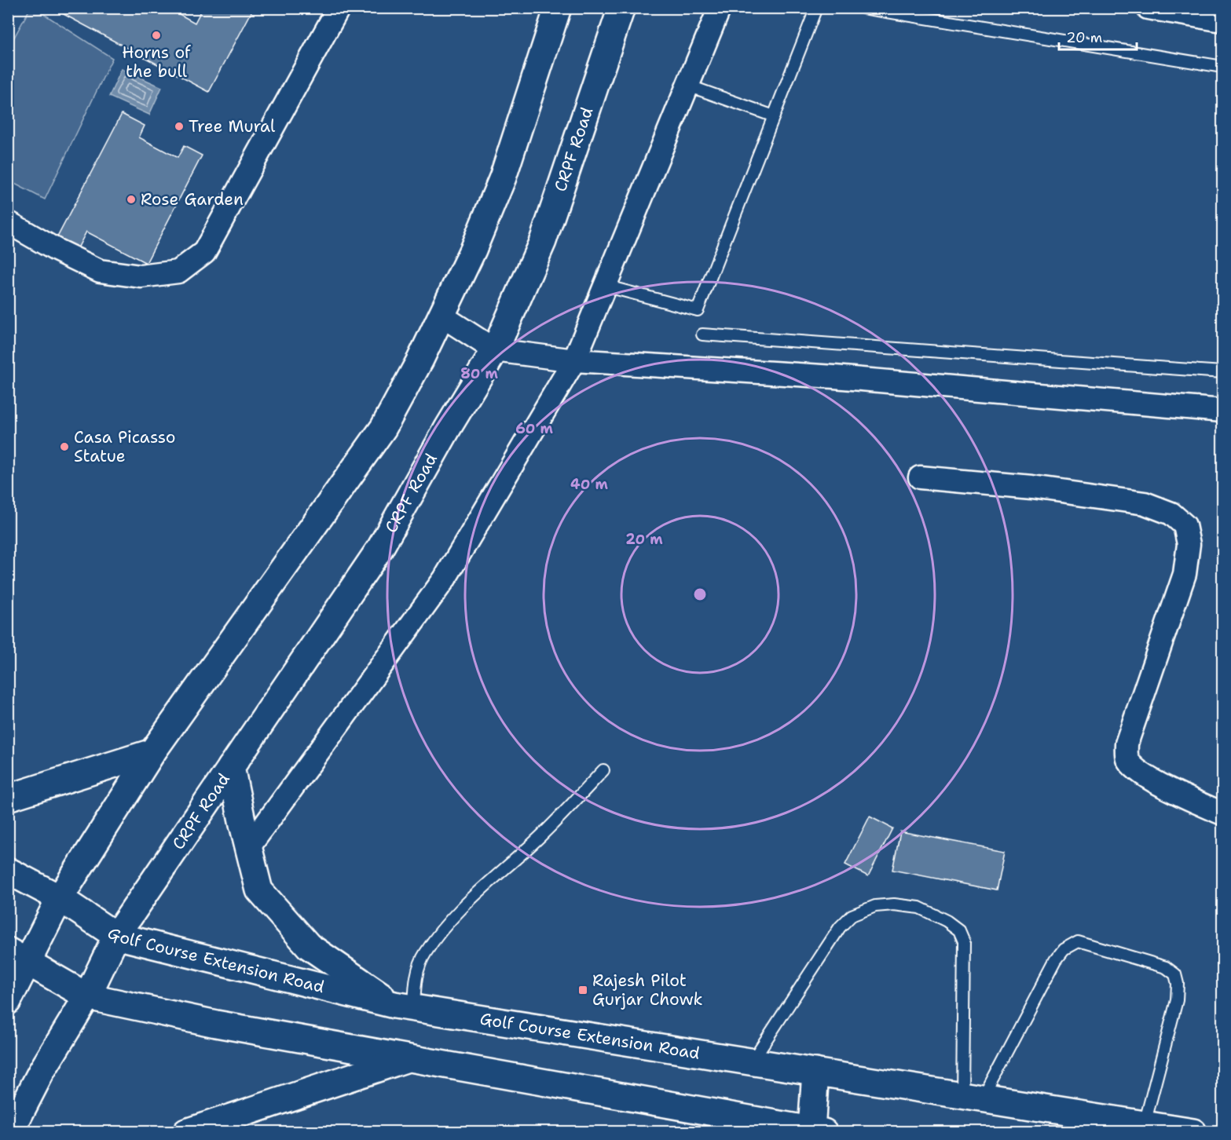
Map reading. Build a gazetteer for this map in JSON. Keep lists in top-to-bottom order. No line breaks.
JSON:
{"streets":{"main road":["CRPF Road","Golf Course Extension Road"]},"crossings":[["CRPF Road","Golf Course Extension Road"]],"places":{"other":["Horns of the bull","Tree Mural","Rose Garden","Casa Picasso Statue"],"transit":["Rajesh Pilot Gurjar Chowk"]},"scale_bar":"20 m","rings":["80 m","60 m","40 m","20 m"]}
